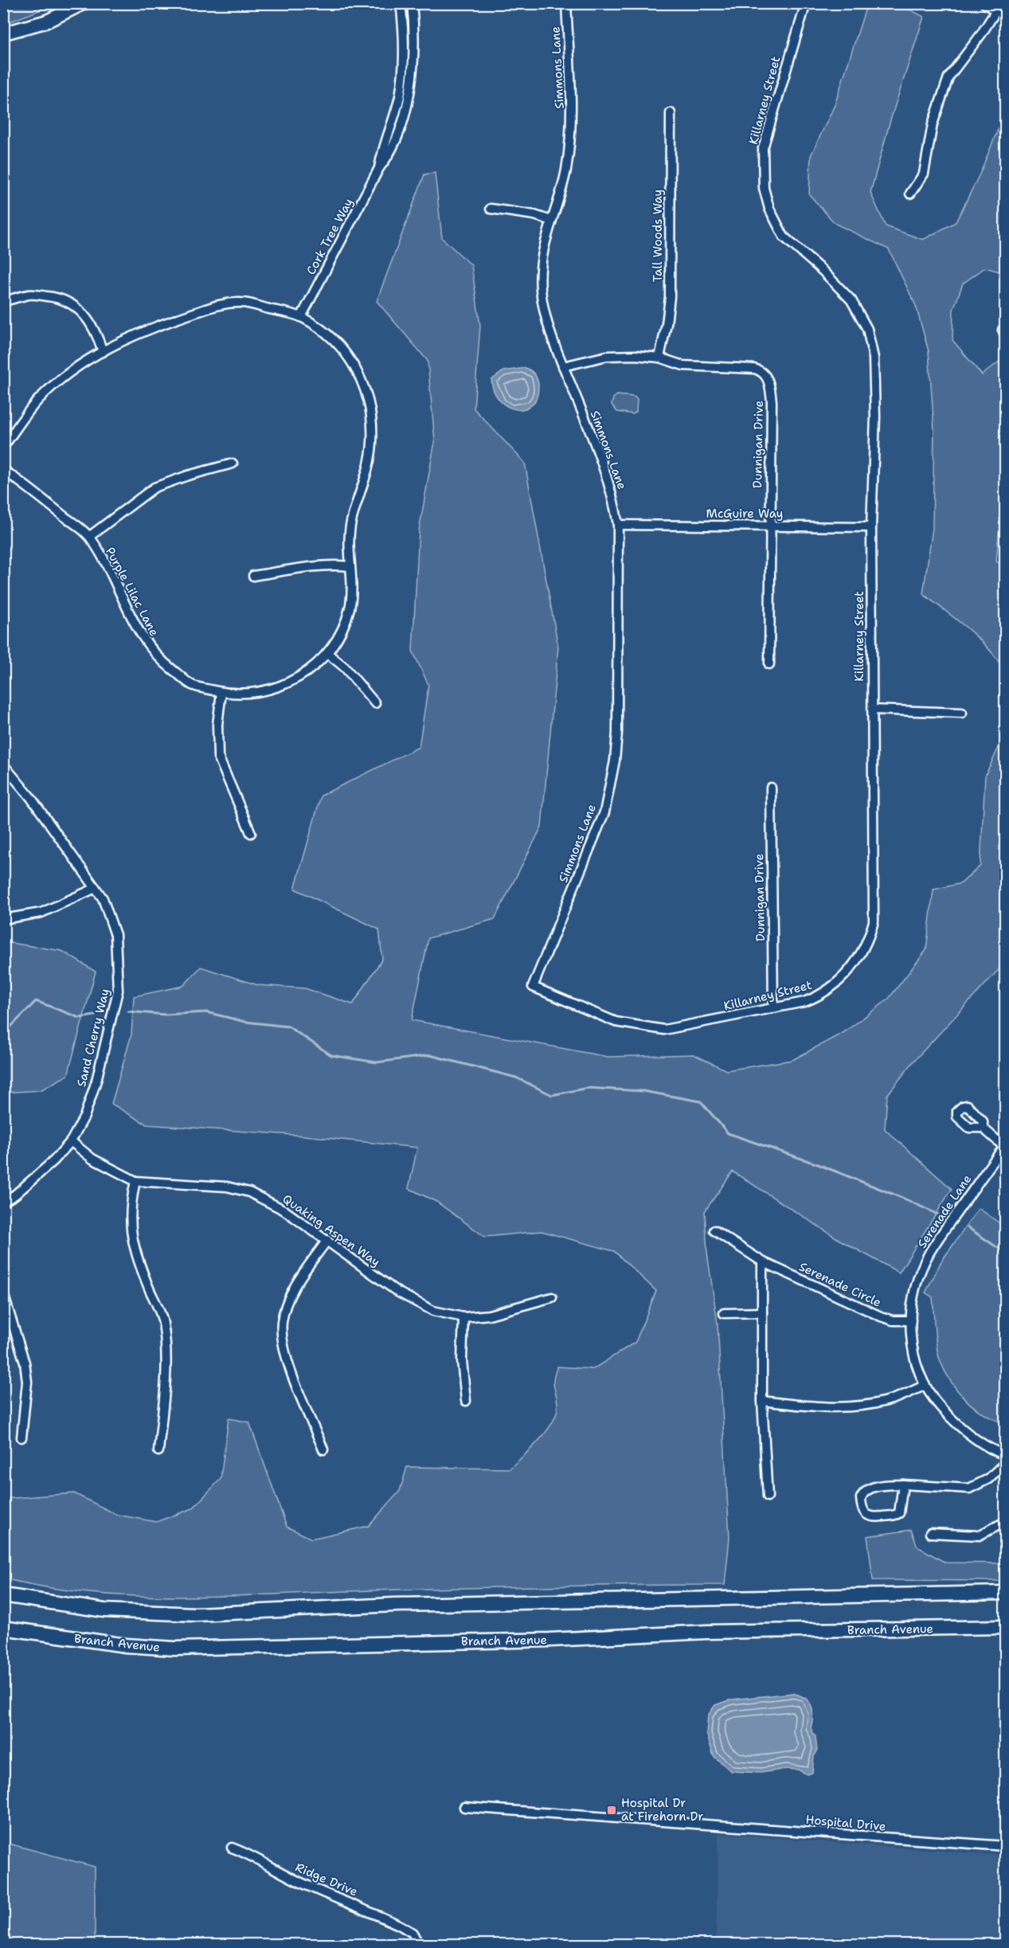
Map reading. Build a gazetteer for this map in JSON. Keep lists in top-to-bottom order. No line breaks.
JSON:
{"streets":{"highway":["Branch Avenue"],"street":["Simmons Lane","Killarney Street","Tall Woods Way","Cork Tree Way","Dunnigan Drive","McGuire Way","Purple Lilac Lane","Sand Cherry Way","Serenade Lane","Quaking Aspen Way","Serenade Circle","Hospital Drive","Ridge Drive"]},"crossings":[["Simmons Lane","Killarney Street"],["Simmons Lane","Dunnigan Drive"],["Simmons Lane","McGuire Way"],["Killarney Street","Dunnigan Drive"],["Killarney Street","McGuire Way"],["Tall Woods Way","Dunnigan Drive"],["Cork Tree Way","Purple Lilac Lane"],["Dunnigan Drive","McGuire Way"],["Sand Cherry Way","Quaking Aspen Way"],["Serenade Lane","Serenade Circle"]],"places":{"transit":["Hospital Dr at Firehorn Dr"]}}
